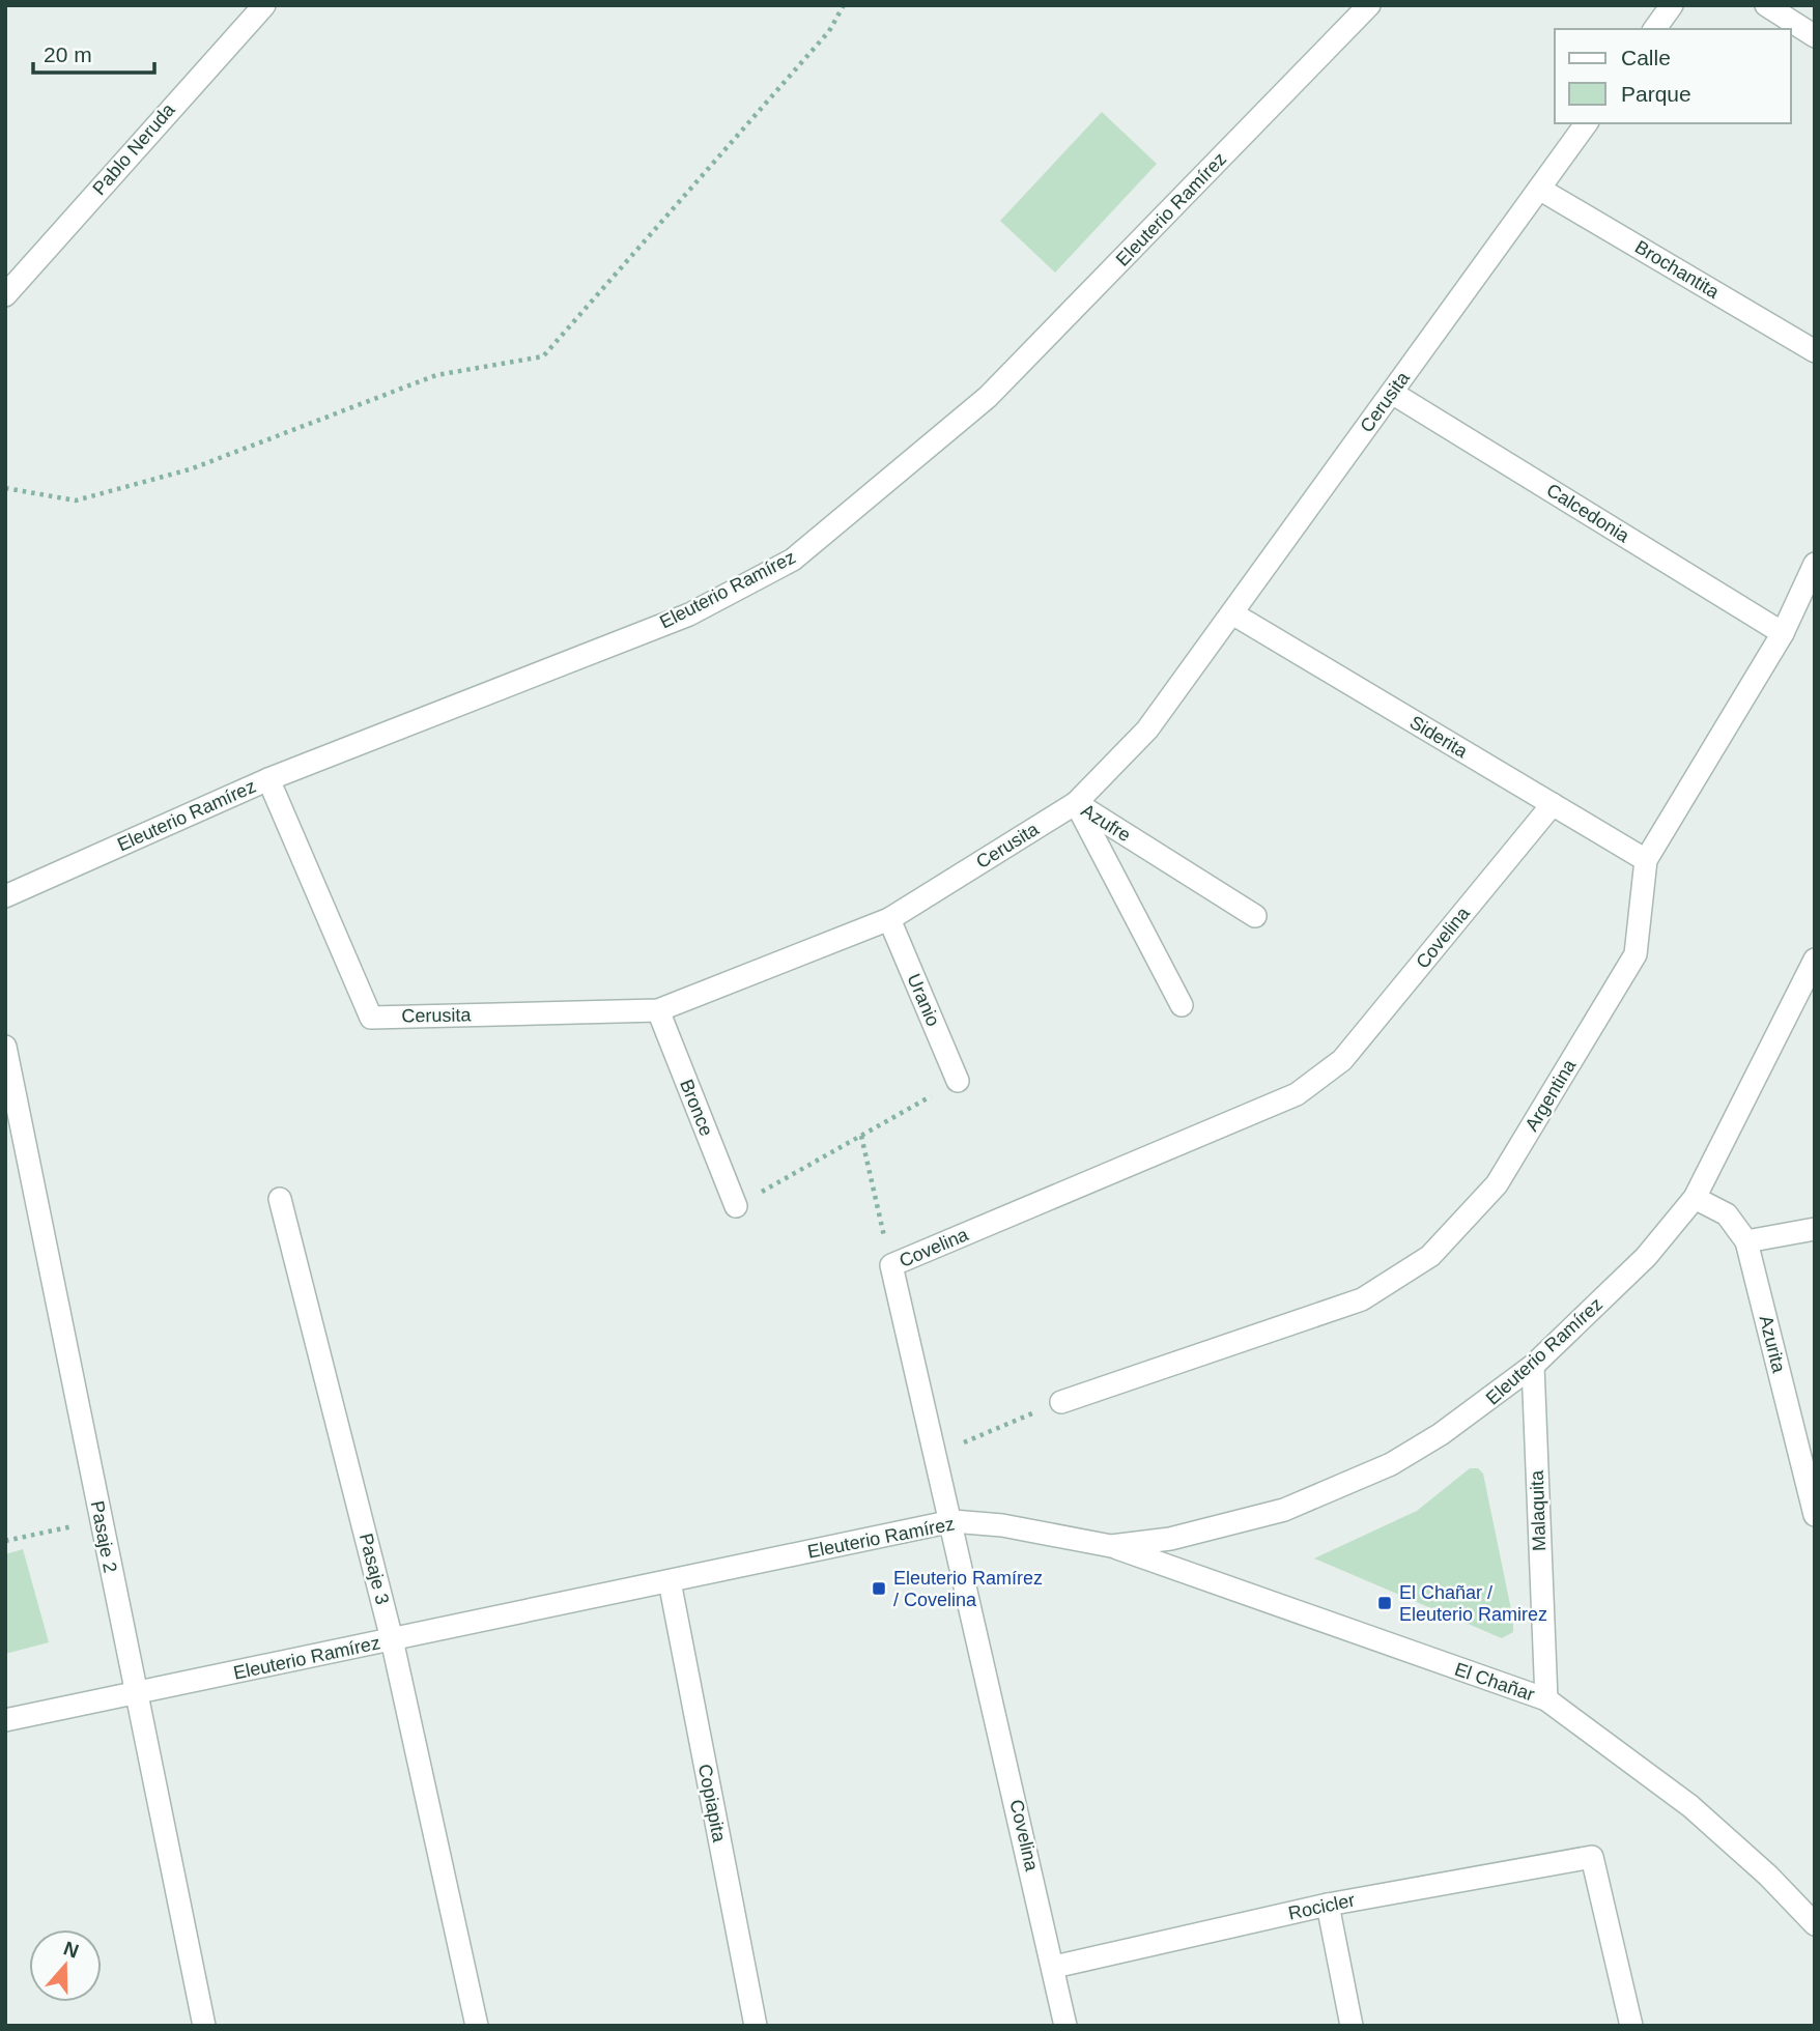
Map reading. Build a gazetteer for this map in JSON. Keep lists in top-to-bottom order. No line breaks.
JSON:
{"streets":{"street":["Pablo Neruda","Eleuterio Ramírez","Brochantita","Cerusita","Calcedonia","Siderita","Azufre","Covelina","Uranio","Argentina","Bronce","Azurita","Malaquita","Pasaje 2","Pasaje 3","El Chañar","Copiapita","Rocicler"]},"crossings":[["Eleuterio Ramírez","Cerusita"],["Eleuterio Ramírez","Covelina"],["Eleuterio Ramírez","Azurita"],["Eleuterio Ramírez","Malaquita"],["Eleuterio Ramírez","Pasaje 2"],["Eleuterio Ramírez","Pasaje 3"],["Eleuterio Ramírez","El Chañar"],["Eleuterio Ramírez","Copiapita"],["Brochantita","Cerusita"],["Cerusita","Calcedonia"],["Cerusita","Siderita"],["Cerusita","Azufre"],["Cerusita","Uranio"],["Cerusita","Bronce"],["Calcedonia","Argentina"],["Siderita","Covelina"],["Siderita","Argentina"],["Covelina","Rocicler"],["Malaquita","El Chañar"]],"places":{"transit":["Eleuterio Ramírez / Covelina","El Chañar / Eleuterio Ramirez"]},"legend":["Calle","Parque"],"scale_bar":"20 m","north":"top"}
